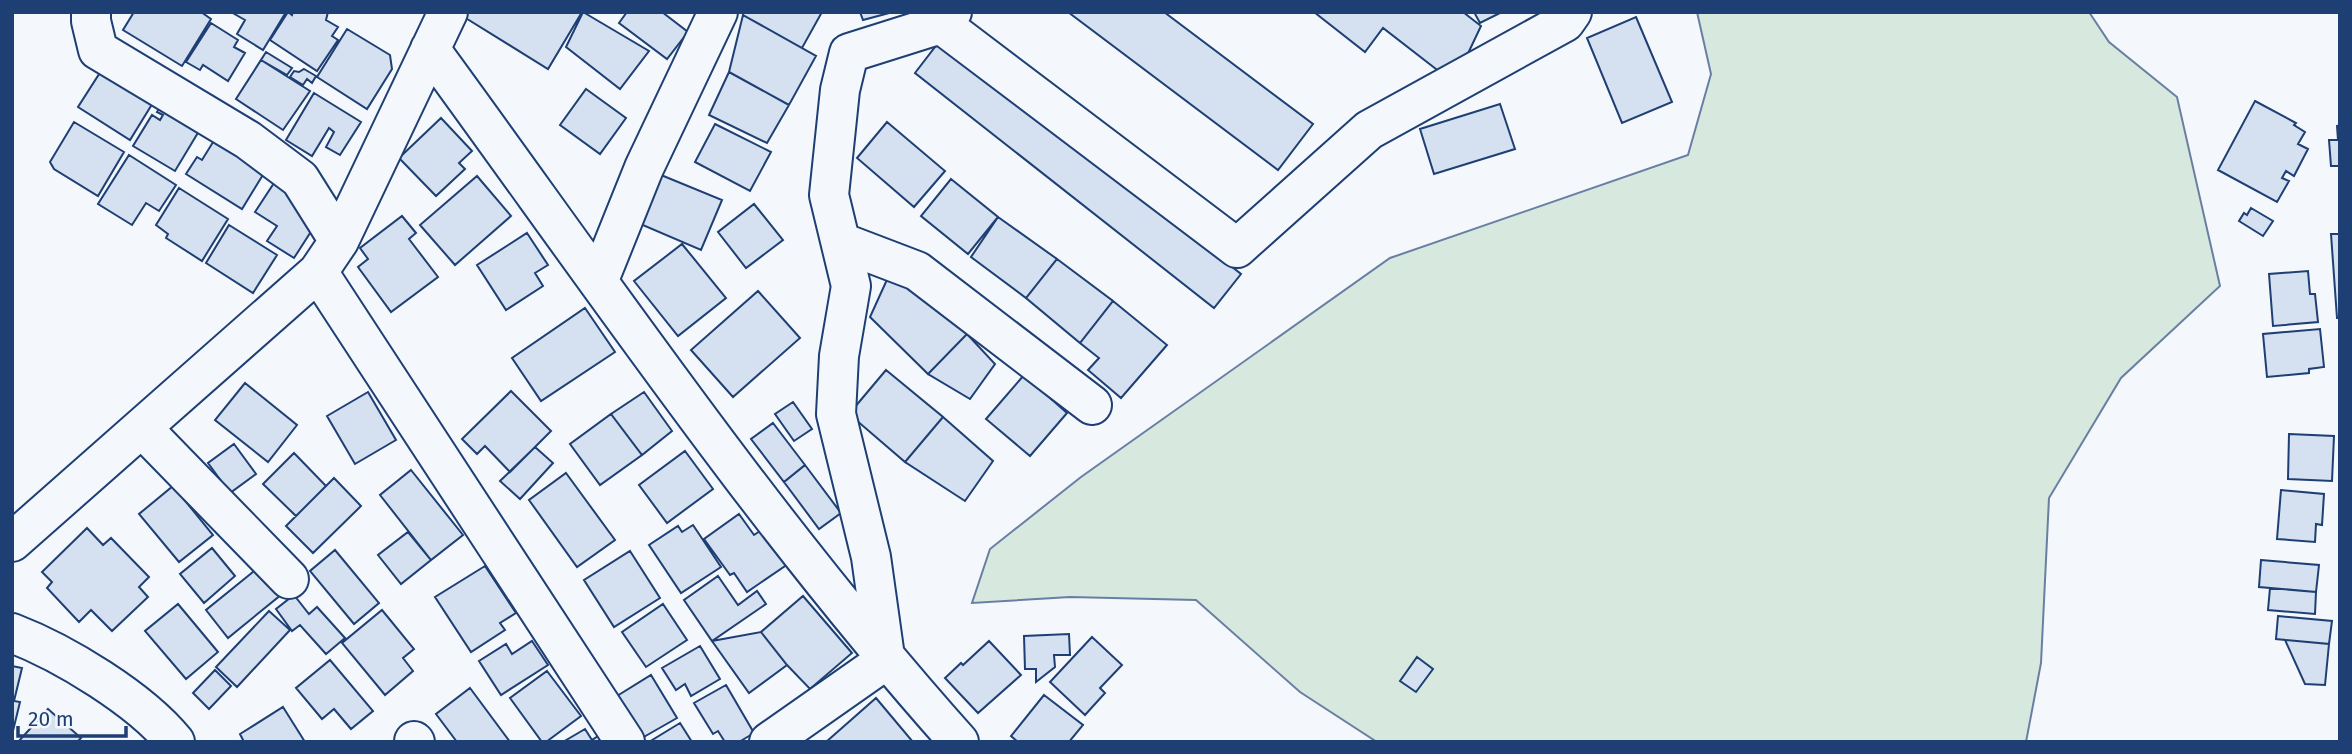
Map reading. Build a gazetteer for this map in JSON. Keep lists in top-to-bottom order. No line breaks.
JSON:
{"scale_bar":"20 m"}
